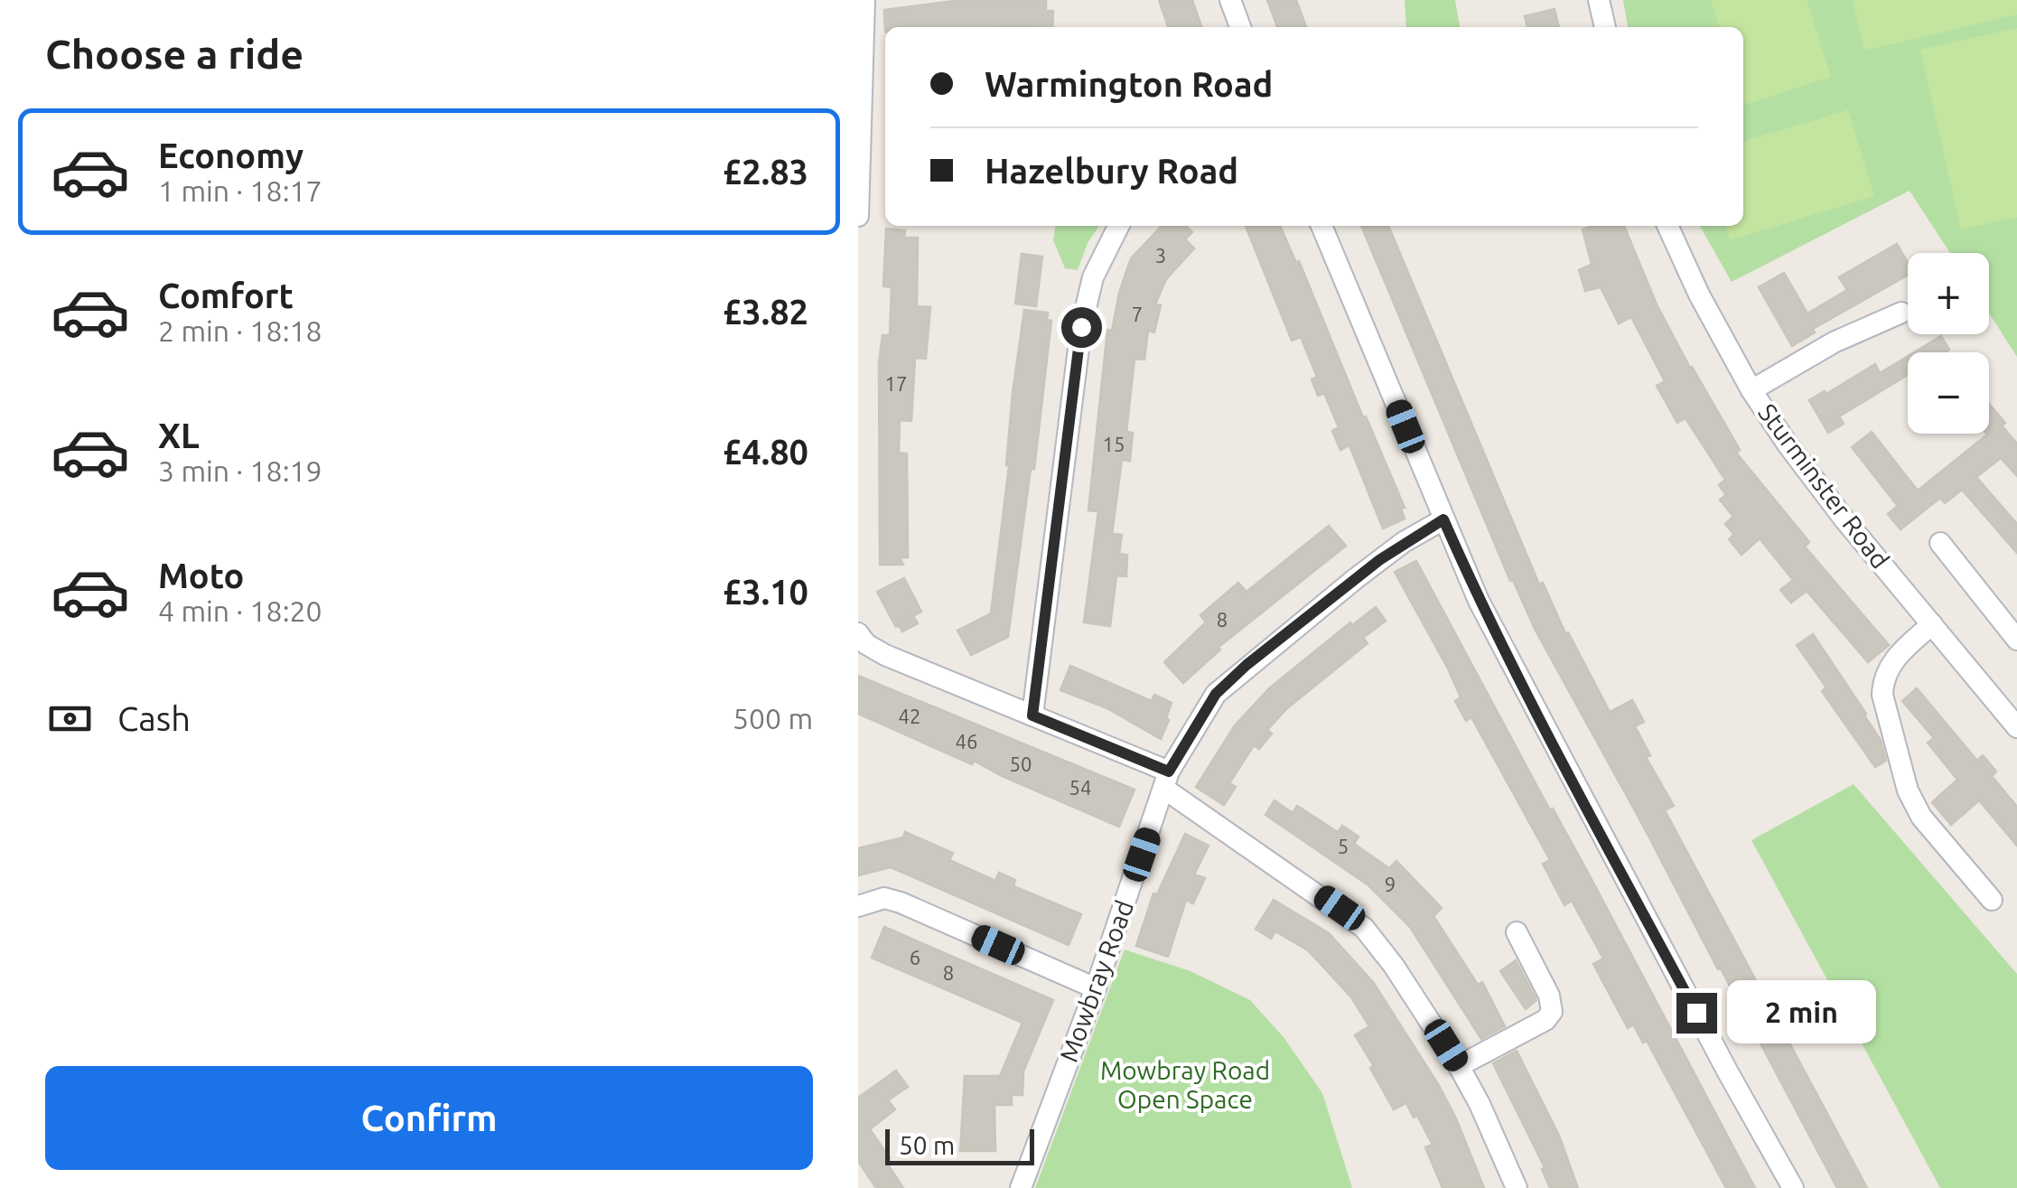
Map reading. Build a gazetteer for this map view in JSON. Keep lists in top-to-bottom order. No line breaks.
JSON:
{"streets":{"street":["Sturminster Road","Mowbray Road"]},"parks":["Mowbray Road Open Space"],"house_numbers":["3","7","17","15","8","42","46","50","54","5","9","6","8"],"scale_bar":"50 m","page":{"heading":"Choose a ride","banner":["Warmington Road","Hazelbury Road"],"list":[{"name":"Economy","note":"1 min · 18:17","value":"£2.83"},{"name":"Comfort","note":"2 min · 18:18","value":"£3.82"},{"name":"XL","note":"3 min · 18:19","value":"£4.80"},{"name":"Moto","note":"4 min · 18:20","value":"£3.10"}],"map_buttons":["+","−"],"pay":["Cash","500 m"],"bubble":"2 min","buttons":"Confirm","scale":"50 m"}}
